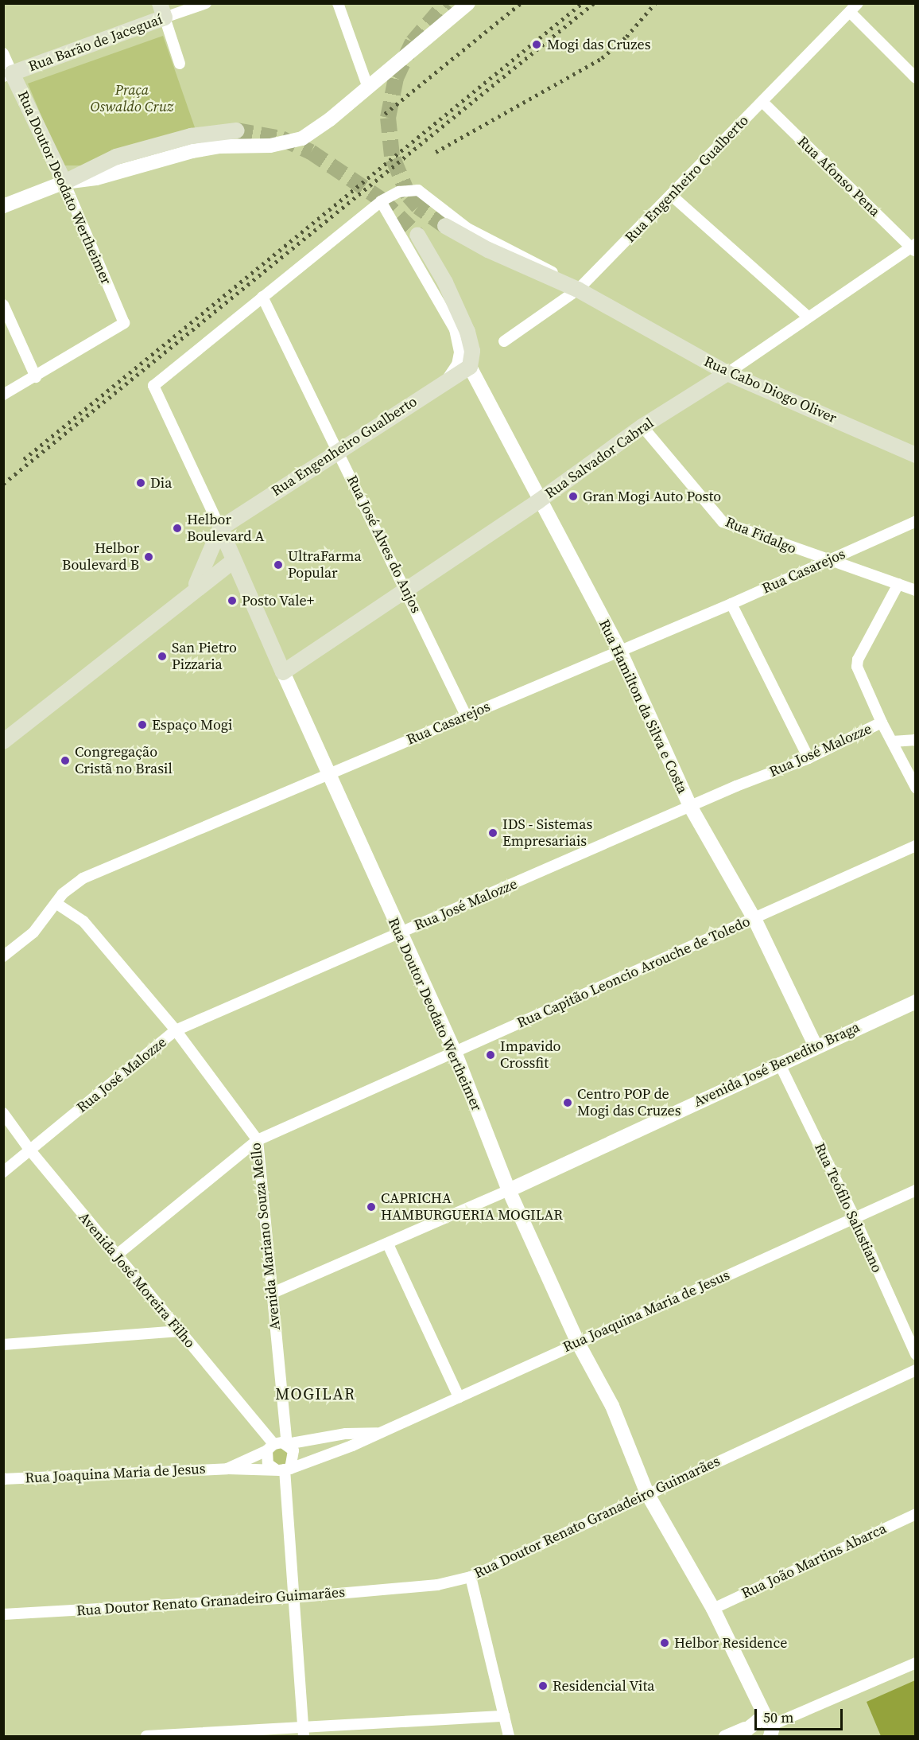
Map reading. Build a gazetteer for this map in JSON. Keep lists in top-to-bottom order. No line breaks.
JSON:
{"streets":{"main road":["Rua Barão de Jaceguaí","Rua Engenheiro Gualberto","Rua Doutor Deodato Wertheimer","Rua Cabo Diogo Oliver","Rua Salvador Cabral"],"street":["Rua Afonso Pena","Rua Fidalgo","Rua José Alves do Anjos","Rua Casarejos","Rua Hamilton da Silva e Costa","Rua José Malozze","Rua Capitão Leoncio Arouche de Toledo","Avenida José Benedito Braga","Rua Teófilo Salustiano","Avenida Mariano Souza Mello","Avenida José Moreira Filho","Rua Joaquina Maria de Jesus","Rua Doutor Renato Granadeiro Guimarães","Rua João Martins Abarca"]},"crossings":[["Rua Barão de Jaceguaí","Rua Doutor Deodato Wertheimer"],["Rua Afonso Pena","Rua Engenheiro Gualberto"],["Rua Afonso Pena","Rua Salvador Cabral"],["Rua Engenheiro Gualberto","Rua Doutor Deodato Wertheimer"],["Rua Engenheiro Gualberto","Rua Cabo Diogo Oliver"],["Rua Engenheiro Gualberto","Rua José Alves do Anjos"],["Rua Engenheiro Gualberto","Rua Hamilton da Silva e Costa"],["Rua Doutor Deodato Wertheimer","Rua Cabo Diogo Oliver"],["Rua Doutor Deodato Wertheimer","Rua Salvador Cabral"],["Rua Doutor Deodato Wertheimer","Rua Casarejos"],["Rua Doutor Deodato Wertheimer","Rua José Malozze"],["Rua Doutor Deodato Wertheimer","Rua Capitão Leoncio Arouche de Toledo"],["Rua Doutor Deodato Wertheimer","Avenida José Benedito Braga"],["Rua Doutor Deodato Wertheimer","Rua Joaquina Maria de Jesus"],["Rua Doutor Deodato Wertheimer","Rua Doutor Renato Granadeiro Guimarães"],["Rua Doutor Deodato Wertheimer","Rua João Martins Abarca"],["Rua Cabo Diogo Oliver","Rua Salvador Cabral"],["Rua Cabo Diogo Oliver","Rua José Alves do Anjos"],["Rua Salvador Cabral","Rua Fidalgo"],["Rua Salvador Cabral","Rua José Alves do Anjos"],["Rua Salvador Cabral","Rua Hamilton da Silva e Costa"],["Rua Fidalgo","Rua Casarejos"],["Rua José Alves do Anjos","Rua Casarejos"],["Rua Casarejos","Rua Hamilton da Silva e Costa"],["Rua Casarejos","Avenida Mariano Souza Mello"],["Rua Hamilton da Silva e Costa","Rua José Malozze"],["Rua Hamilton da Silva e Costa","Rua Capitão Leoncio Arouche de Toledo"],["Rua Hamilton da Silva e Costa","Avenida José Benedito Braga"],["Rua José Malozze","Avenida Mariano Souza Mello"],["Rua José Malozze","Avenida José Moreira Filho"],["Rua Capitão Leoncio Arouche de Toledo","Avenida Mariano Souza Mello"],["Rua Capitão Leoncio Arouche de Toledo","Avenida José Moreira Filho"],["Avenida José Benedito Braga","Rua Teófilo Salustiano"],["Avenida José Benedito Braga","Avenida Mariano Souza Mello"],["Rua Teófilo Salustiano","Rua Joaquina Maria de Jesus"],["Avenida Mariano Souza Mello","Avenida José Moreira Filho"],["Avenida Mariano Souza Mello","Rua Joaquina Maria de Jesus"],["Avenida Mariano Souza Mello","Rua Doutor Renato Granadeiro Guimarães"],["Avenida José Moreira Filho","Rua Joaquina Maria de Jesus"]],"districts":["MOGILAR"],"parks":["Praça Oswaldo Cruz"],"places":["Mogi das Cruzes","Dia","Gran Mogi Auto Posto","Helbor Boulevard A","Helbor Boulevard B","UltraFarma Popular","Posto Vale+","San Pietro Pizzaria","Espaço Mogi","Congregação Cristã no Brasil","IDS - Sistemas Empresariais","Impavido Crossfit","Centro POP de Mogi das Cruzes","CAPRICHA HAMBURGUERIA MOGILAR","Helbor Residence","Residencial Vita"],"scale_bar":"50 m"}
